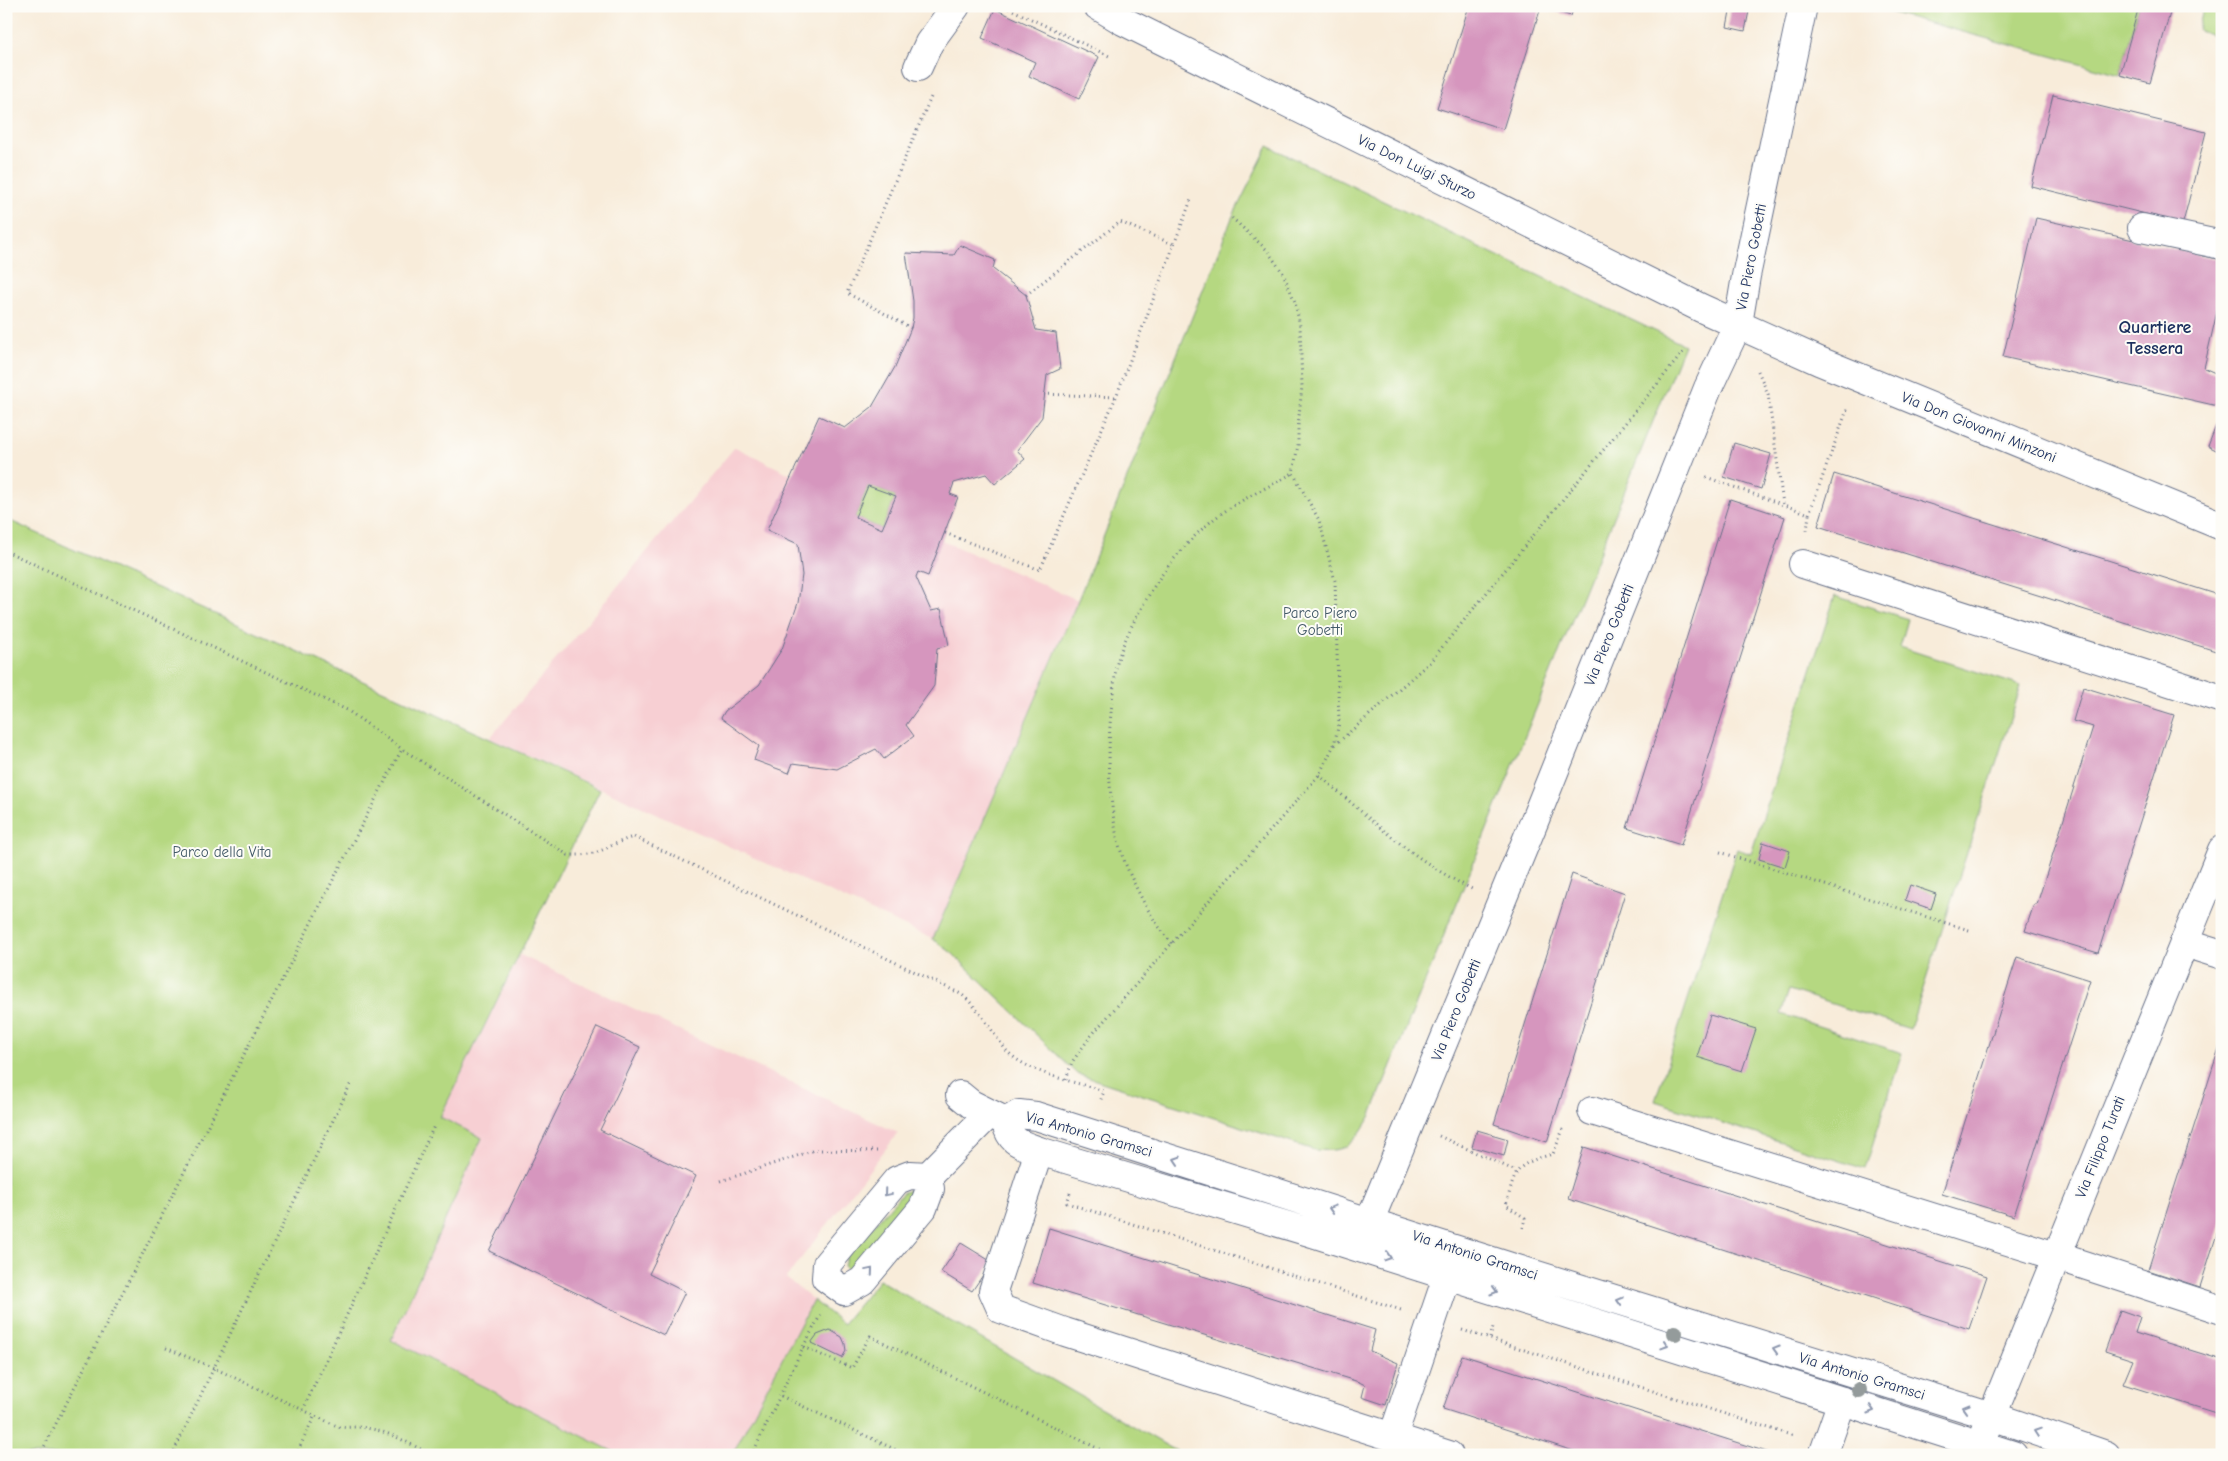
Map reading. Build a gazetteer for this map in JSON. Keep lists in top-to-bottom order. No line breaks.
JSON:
{"streets":{"street":["Via Don Luigi Sturzo","Via Piero Gobetti","Via Don Giovanni Minzoni","Via Antonio Gramsci","Via Filippo Turati"]},"crossings":[["Via Don Luigi Sturzo","Via Piero Gobetti"],["Via Don Luigi Sturzo","Via Don Giovanni Minzoni"],["Via Piero Gobetti","Via Don Giovanni Minzoni"],["Via Piero Gobetti","Via Antonio Gramsci"],["Via Antonio Gramsci","Via Filippo Turati"]],"districts":["Quartiere Tessera"],"parks":["Parco Piero Gobetti","Parco della Vita"]}
